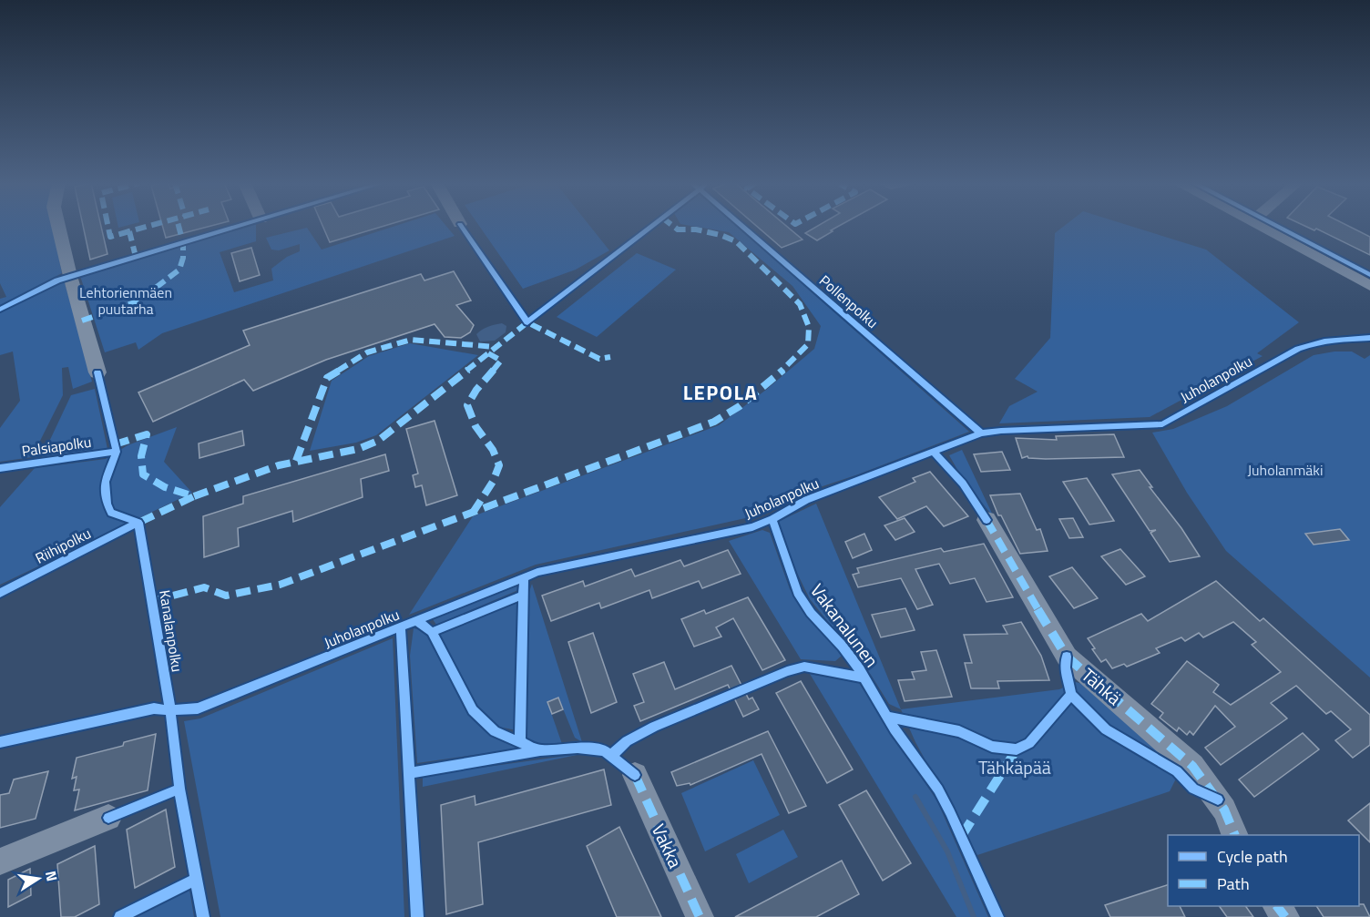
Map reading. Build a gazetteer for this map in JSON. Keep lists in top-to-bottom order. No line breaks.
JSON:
{"streets":{"street":["Tähkä","Vakka"],"cycle path":["Pollenpolku","Juholanpolku","Palsiapolku","Riihipolku","Vakanalunen","Kanalanpolku"]},"districts":["LEPOLA"],"parks":["Lehtorienmäen puutarha","Juholanmäki","Tähkäpää"],"legend":["Cycle path","Path"],"north":"right"}
